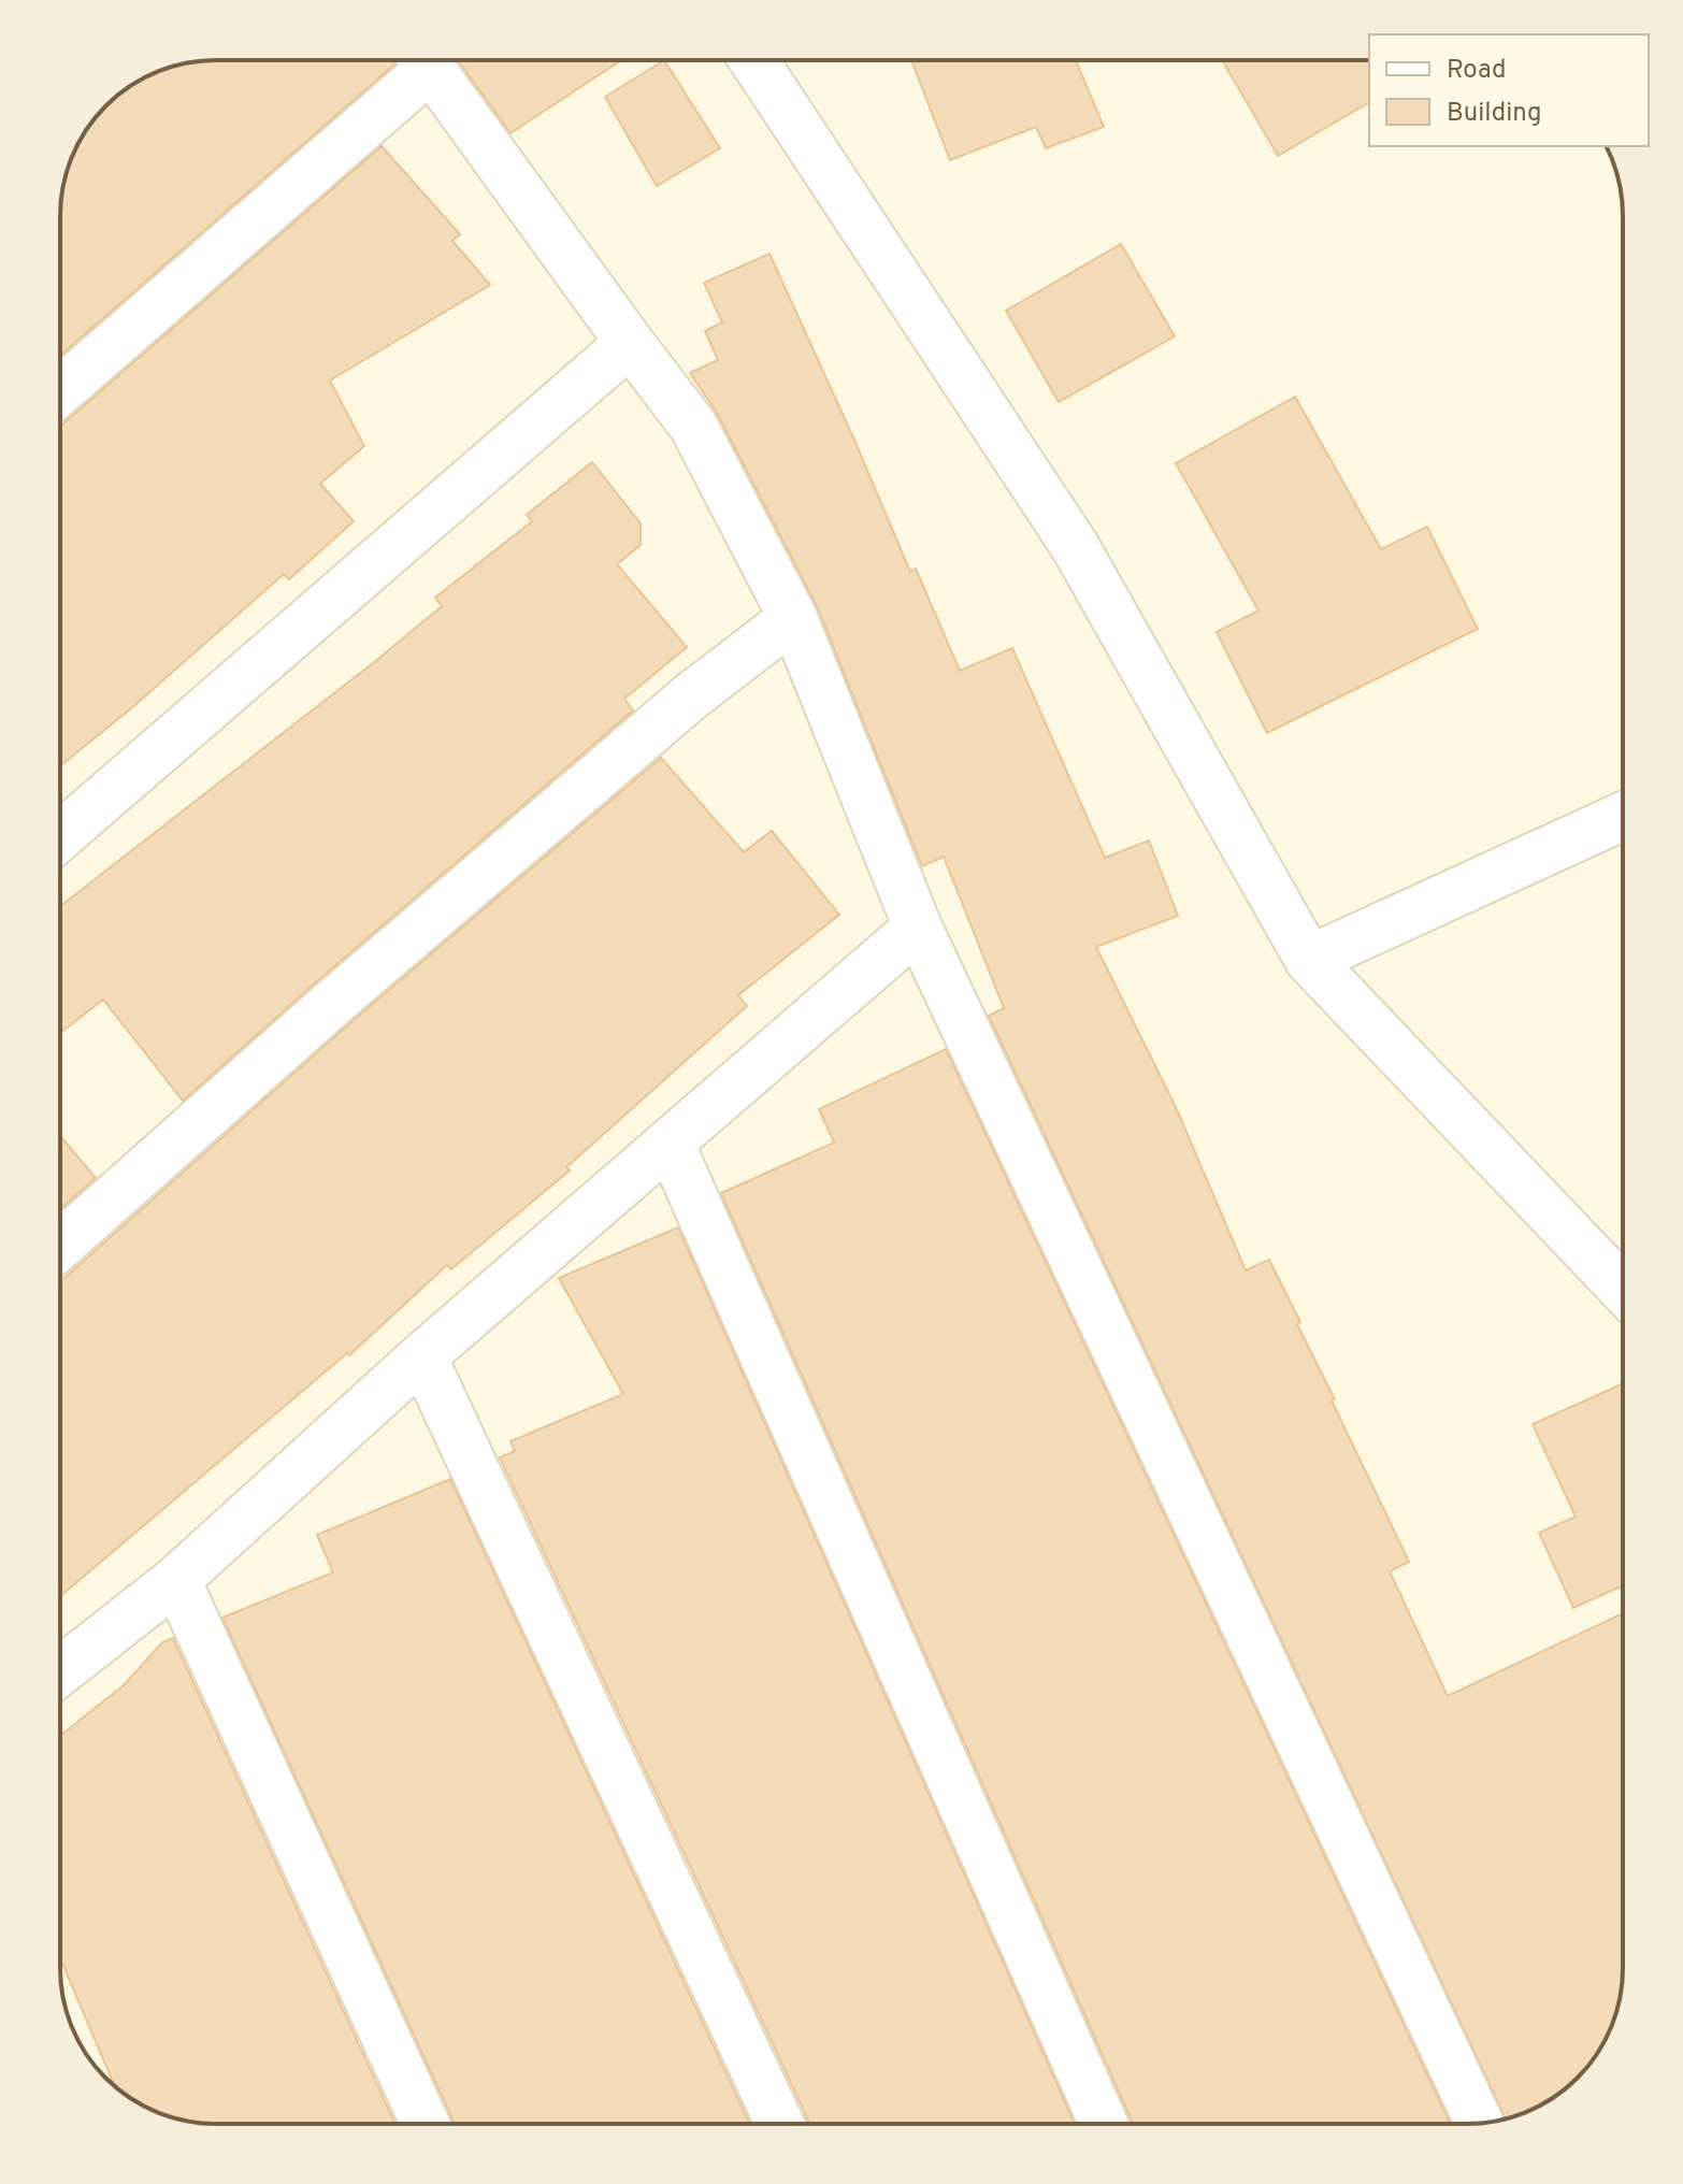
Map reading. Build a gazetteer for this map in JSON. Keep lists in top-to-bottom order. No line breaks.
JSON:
{"legend":["Road","Building"]}
